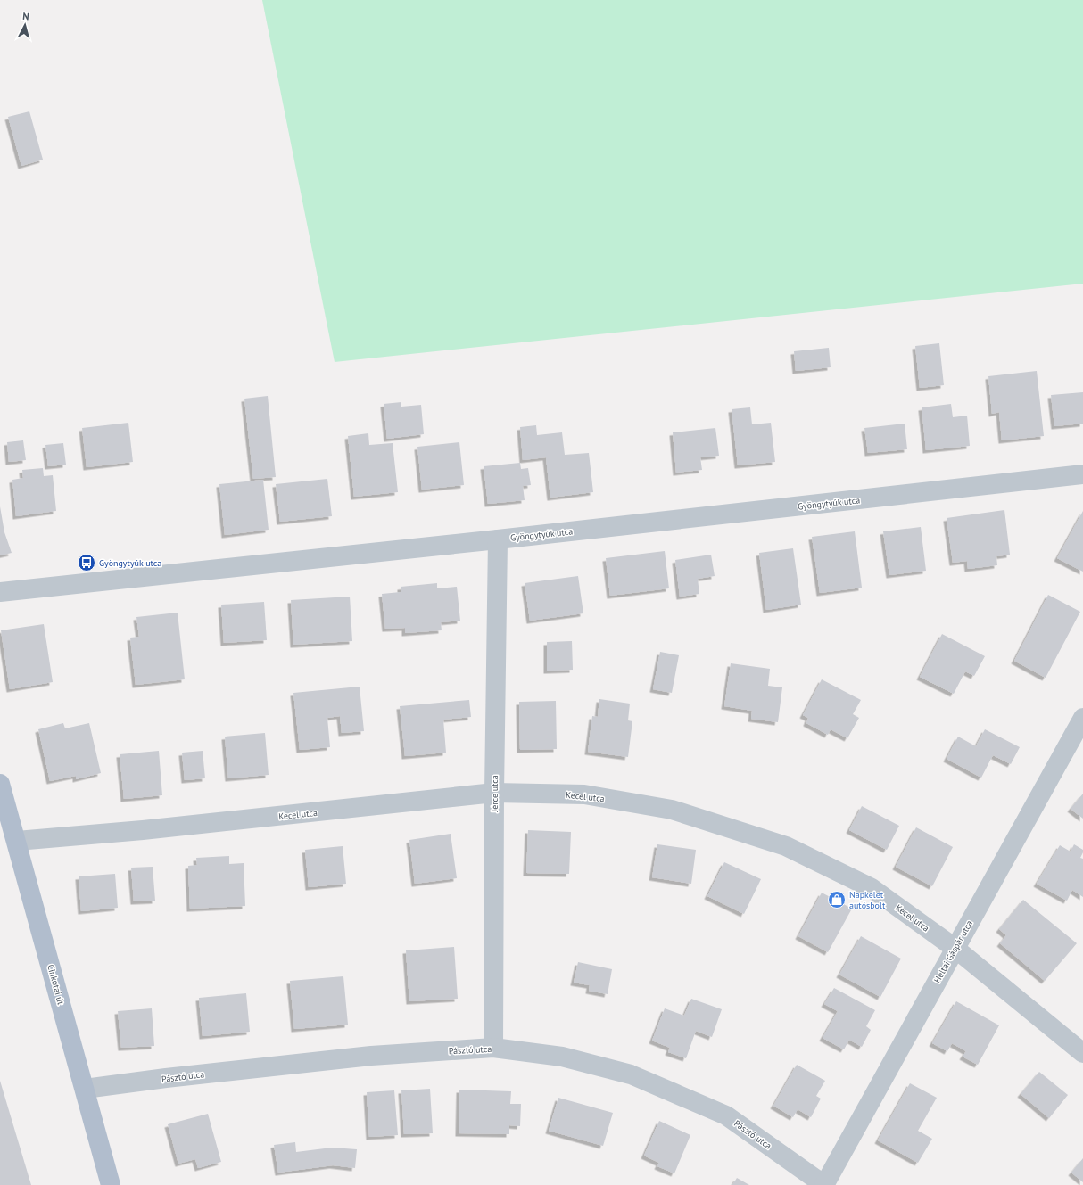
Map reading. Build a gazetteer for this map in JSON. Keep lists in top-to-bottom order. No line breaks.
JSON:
{"streets":{"main road":["Cinkotai út"],"street":["Gyöngytyúk utca","Jérce utca","Kecel utca","Heltai Gáspár utca","Pásztó utca"]},"crossings":[["Gyöngytyúk utca","Jérce utca"],["Jérce utca","Kecel utca"],["Jérce utca","Pásztó utca"],["Kecel utca","Heltai Gáspár utca"],["Kecel utca","Cinkotai út"],["Heltai Gáspár utca","Pásztó utca"],["Cinkotai út","Pásztó utca"]],"places":{"bus stop":["Gyöngytyúk utca"],"shop":["Napkelet autósbolt"]},"north":"top"}
